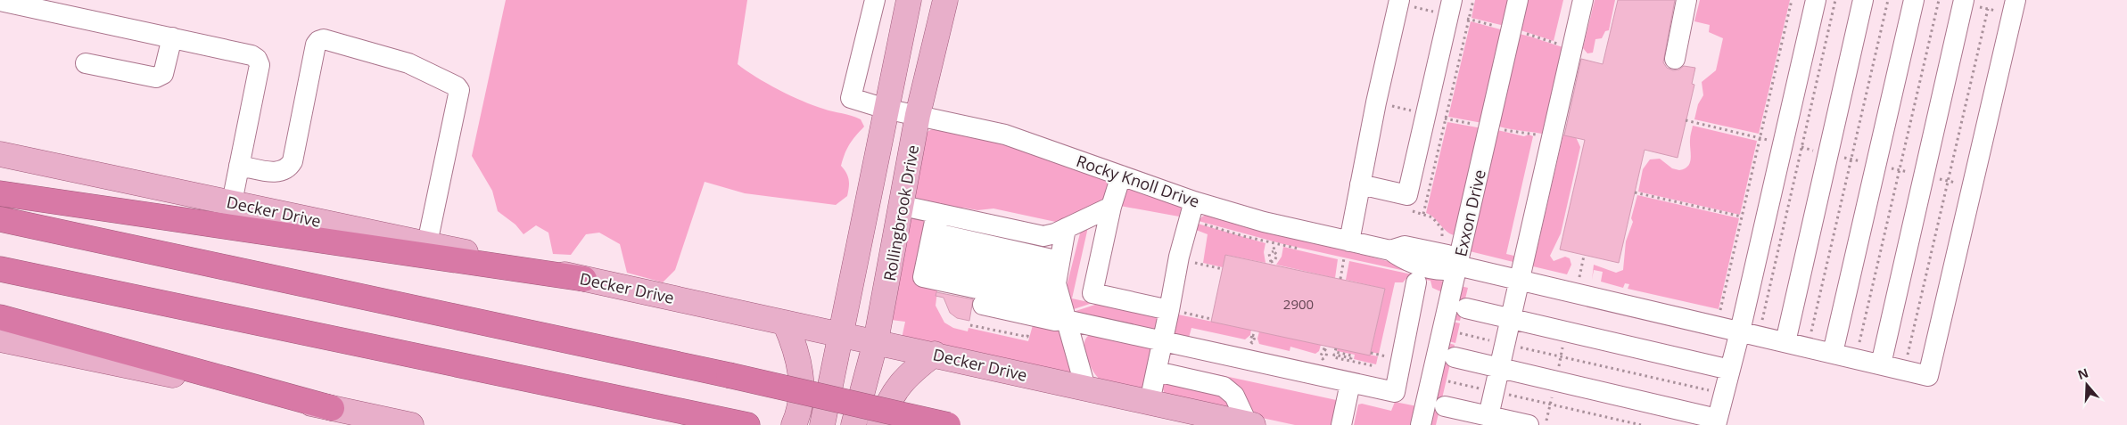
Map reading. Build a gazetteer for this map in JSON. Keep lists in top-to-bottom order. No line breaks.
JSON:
{"streets":{"main road":["Decker Drive","Rollingbrook Drive"],"lane":["Rocky Knoll Drive","Exxon Drive"]},"crossings":[["Rocky Knoll Drive","Rollingbrook Drive"],["Rocky Knoll Drive","Exxon Drive"],["Decker Drive","Rollingbrook Drive"]],"house_numbers":["2900"],"north":"top"}
